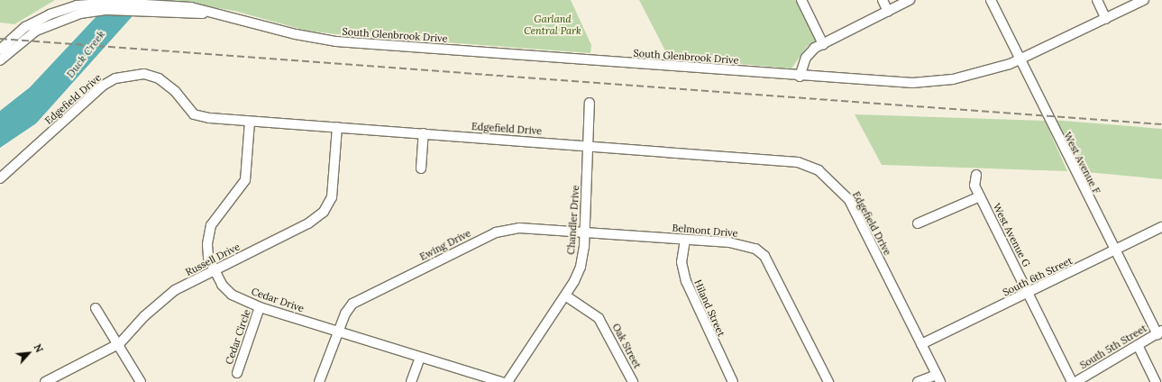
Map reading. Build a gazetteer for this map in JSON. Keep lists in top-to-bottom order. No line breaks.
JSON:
{"streets":{"street":["South Glenbrook Drive","Edgefield Drive","West Avenue F","Chandler Drive","Belmont Drive","West Avenue G","Ewing Drive","Russell Drive","South 6th Street","Cedar Drive","Hiland Street","Cedar Circle","Oak Street","South 5th Street"]},"crossings":[["South Glenbrook Drive","West Avenue F"],["Edgefield Drive","Chandler Drive"],["Edgefield Drive","Russell Drive"],["Edgefield Drive","South 6th Street"],["Edgefield Drive","Cedar Drive"],["West Avenue F","South 6th Street"],["West Avenue F","South 5th Street"],["Chandler Drive","Belmont Drive"],["Chandler Drive","Ewing Drive"],["Chandler Drive","Oak Street"],["Belmont Drive","Ewing Drive"],["Belmont Drive","Hiland Street"],["West Avenue G","South 6th Street"],["Ewing Drive","Cedar Drive"],["Russell Drive","Cedar Drive"],["Cedar Drive","Cedar Circle"]],"water":["Duck Creek"],"parks":["Garland Central Park"],"north":"top right"}
